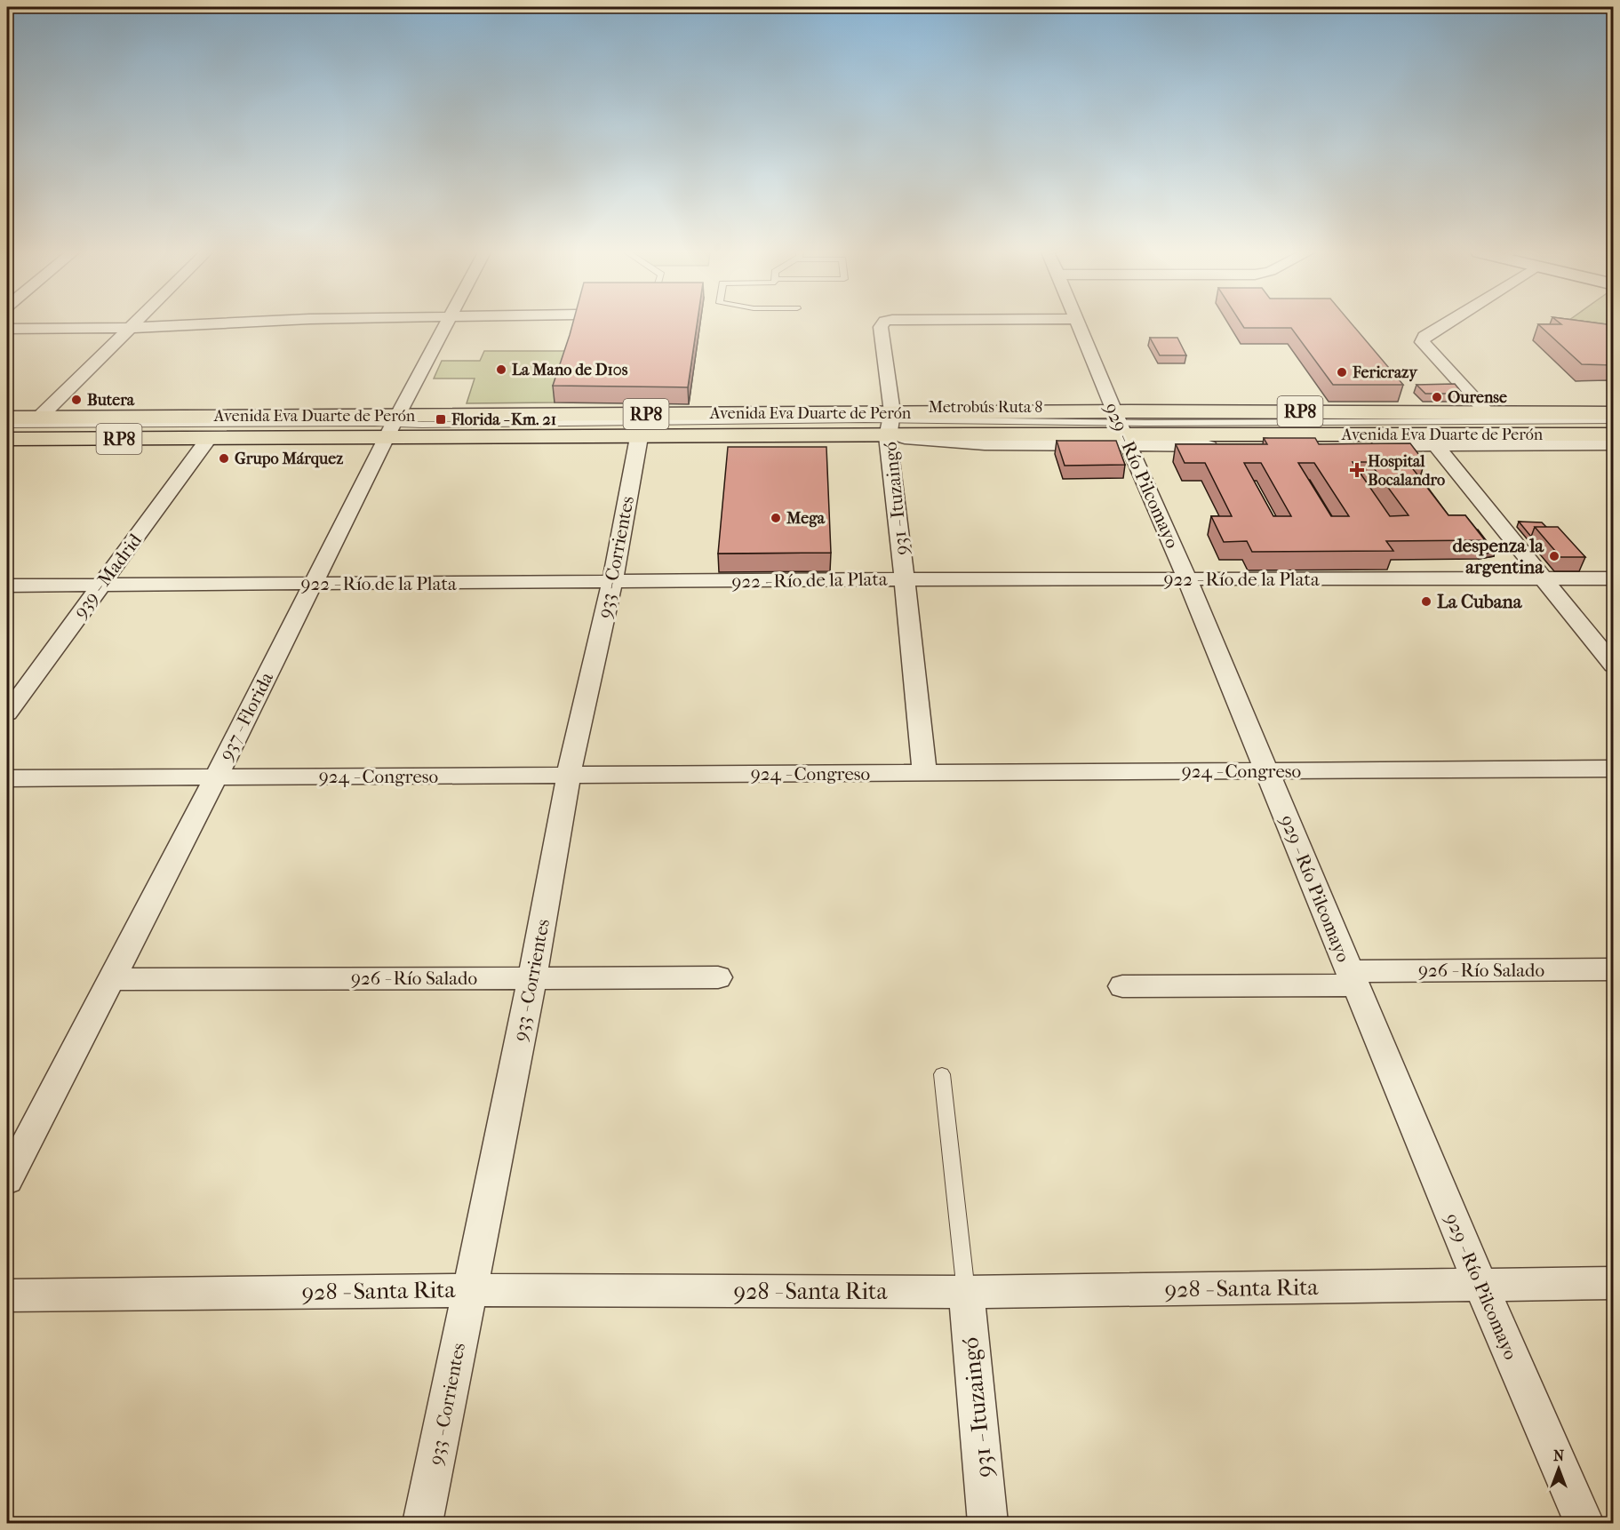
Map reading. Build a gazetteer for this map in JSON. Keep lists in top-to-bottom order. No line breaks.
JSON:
{"streets":{"main road":["RP8","Avenida Eva Duarte de Perón"],"street":["929 - Río Pilcomayo","931 - Ituzaingó","933 - Corrientes","939 - Madrid","922 - Río de la Plata","937 - Florida","924 - Congreso","926 - Río Salado","928 - Santa Rita"],"lane":["Metrobús Ruta 8"]},"crossings":[["Metrobús Ruta 8","Avenida Eva Duarte de Perón"],["Metrobús Ruta 8","929 - Río Pilcomayo"],["Metrobús Ruta 8","931 - Ituzaingó"],["Avenida Eva Duarte de Perón","929 - Río Pilcomayo"],["Avenida Eva Duarte de Perón","931 - Ituzaingó"],["Avenida Eva Duarte de Perón","933 - Corrientes"],["Avenida Eva Duarte de Perón","939 - Madrid"],["Avenida Eva Duarte de Perón","937 - Florida"],["929 - Río Pilcomayo","922 - Río de la Plata"],["929 - Río Pilcomayo","924 - Congreso"],["929 - Río Pilcomayo","926 - Río Salado"],["929 - Río Pilcomayo","928 - Santa Rita"],["931 - Ituzaingó","922 - Río de la Plata"],["931 - Ituzaingó","924 - Congreso"],["931 - Ituzaingó","928 - Santa Rita"],["933 - Corrientes","922 - Río de la Plata"],["933 - Corrientes","924 - Congreso"],["933 - Corrientes","926 - Río Salado"],["933 - Corrientes","928 - Santa Rita"],["939 - Madrid","922 - Río de la Plata"],["922 - Río de la Plata","937 - Florida"],["937 - Florida","924 - Congreso"],["937 - Florida","926 - Río Salado"]],"places":{"other":["La Mano de D10s","Fericrazy","Ourense","Butera","Grupo Márquez","Mega","despenza la argentina","La Cubana"],"transit":["Florida - Km. 21"],"health":["Hospital Bocalandro"]},"north":"top"}
